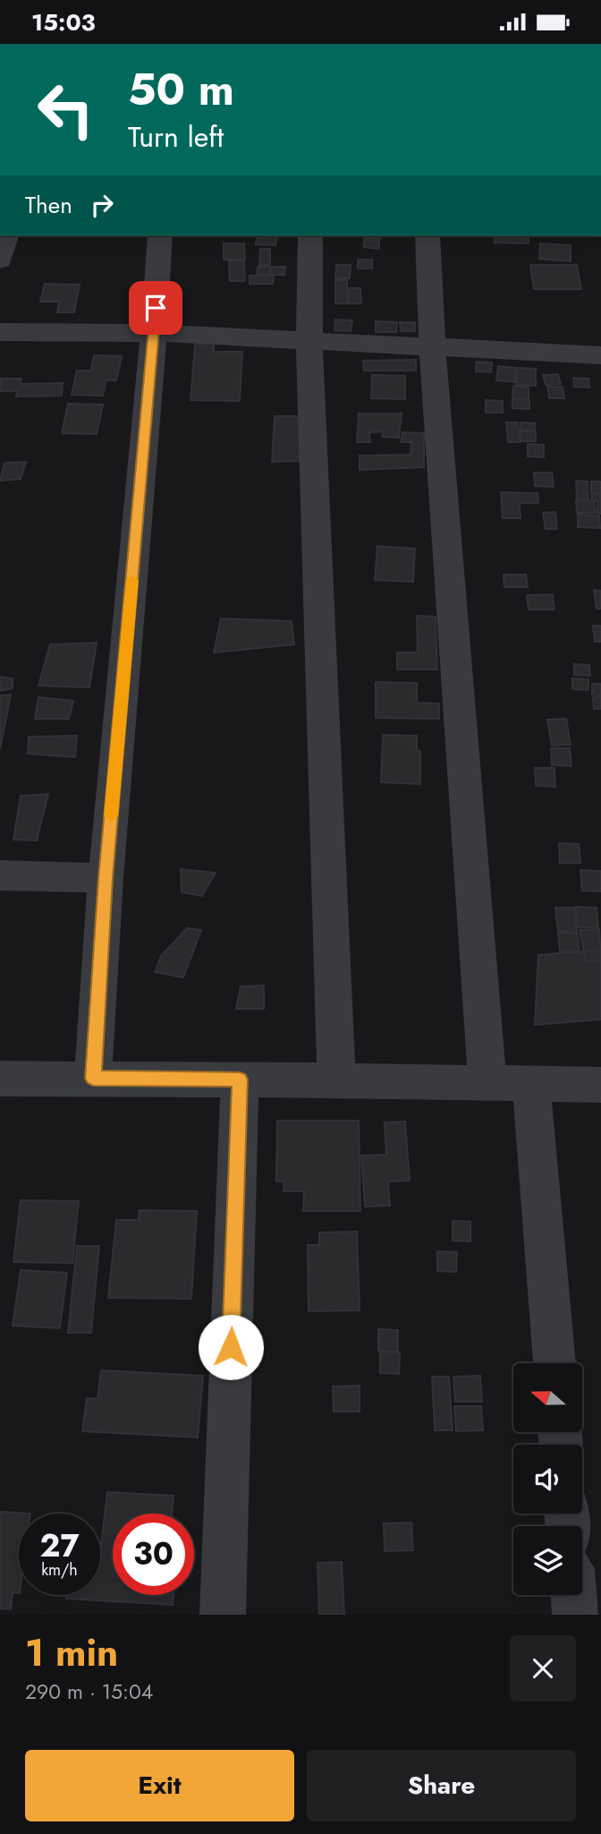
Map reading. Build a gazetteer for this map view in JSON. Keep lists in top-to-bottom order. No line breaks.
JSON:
{"north":"left","page":{"status":"15:03","turn":["50 m","Turn left"],"then":"Then","speed":"27 km/h","limit":"30","heading":["1 min","290 m · 15:04"],"buttons":["Exit","Share"]}}
